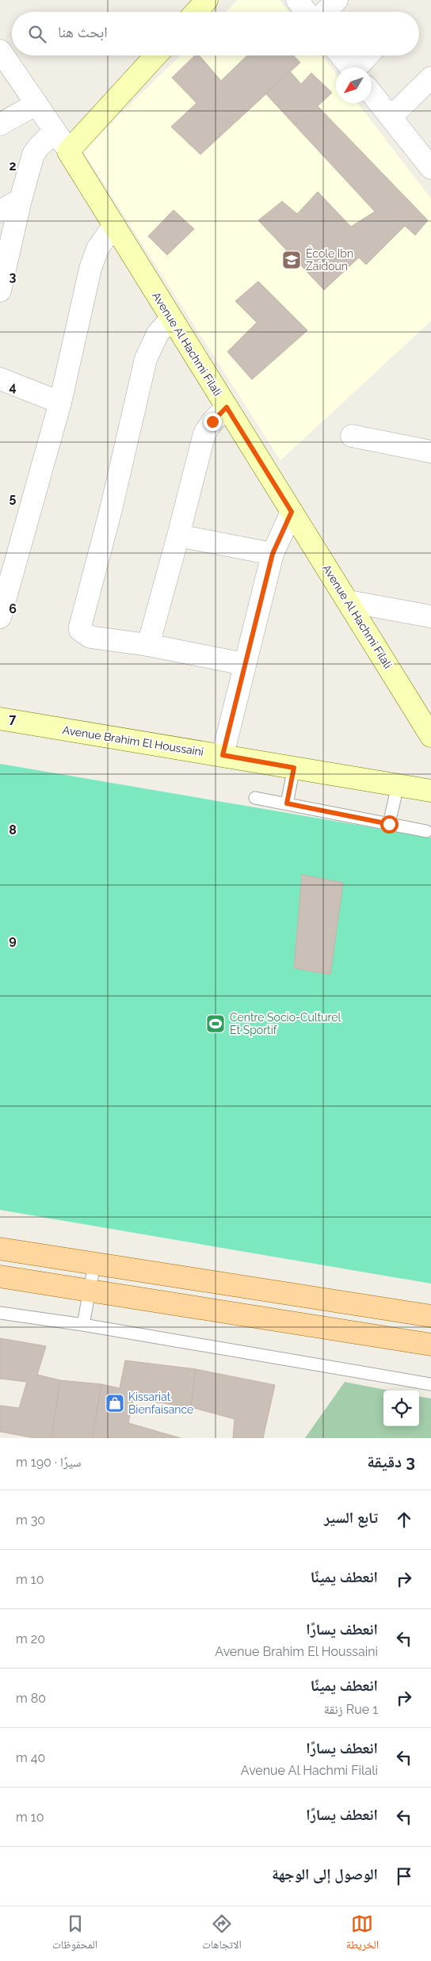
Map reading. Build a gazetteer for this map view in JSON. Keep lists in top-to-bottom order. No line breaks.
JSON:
{"streets":{"street":["Avenue Al Hachmi Filali","Avenue Brahim El Houssaini"]},"places":{"school or university":["École Ibn Zaidoun"],"sports":["Centre Socio-Culturel Et Sportif"],"shop":["Kissariat Bienfaisance"]},"north":"bottom left","page":{"search":"ابحث هنا","heading":["3 دقيقة","سيرًا · 190 m"],"list":[["تابع السير","30 m"],["انعطف يمينًا","10 m"],["انعطف يسارًا","Avenue Brahim El Houssaini","20 m"],["انعطف يمينًا","Rue 1 زنقة","80 m"],["انعطف يسارًا","Avenue Al Hachmi Filali","40 m"],["انعطف يسارًا","10 m"],"الوصول إلى الوجهة"],"nav":["الخريطة","الاتجاهات","المحفوظات"]},"grid":{"rows":["2","3","4","5","6","7","8","9"]}}
